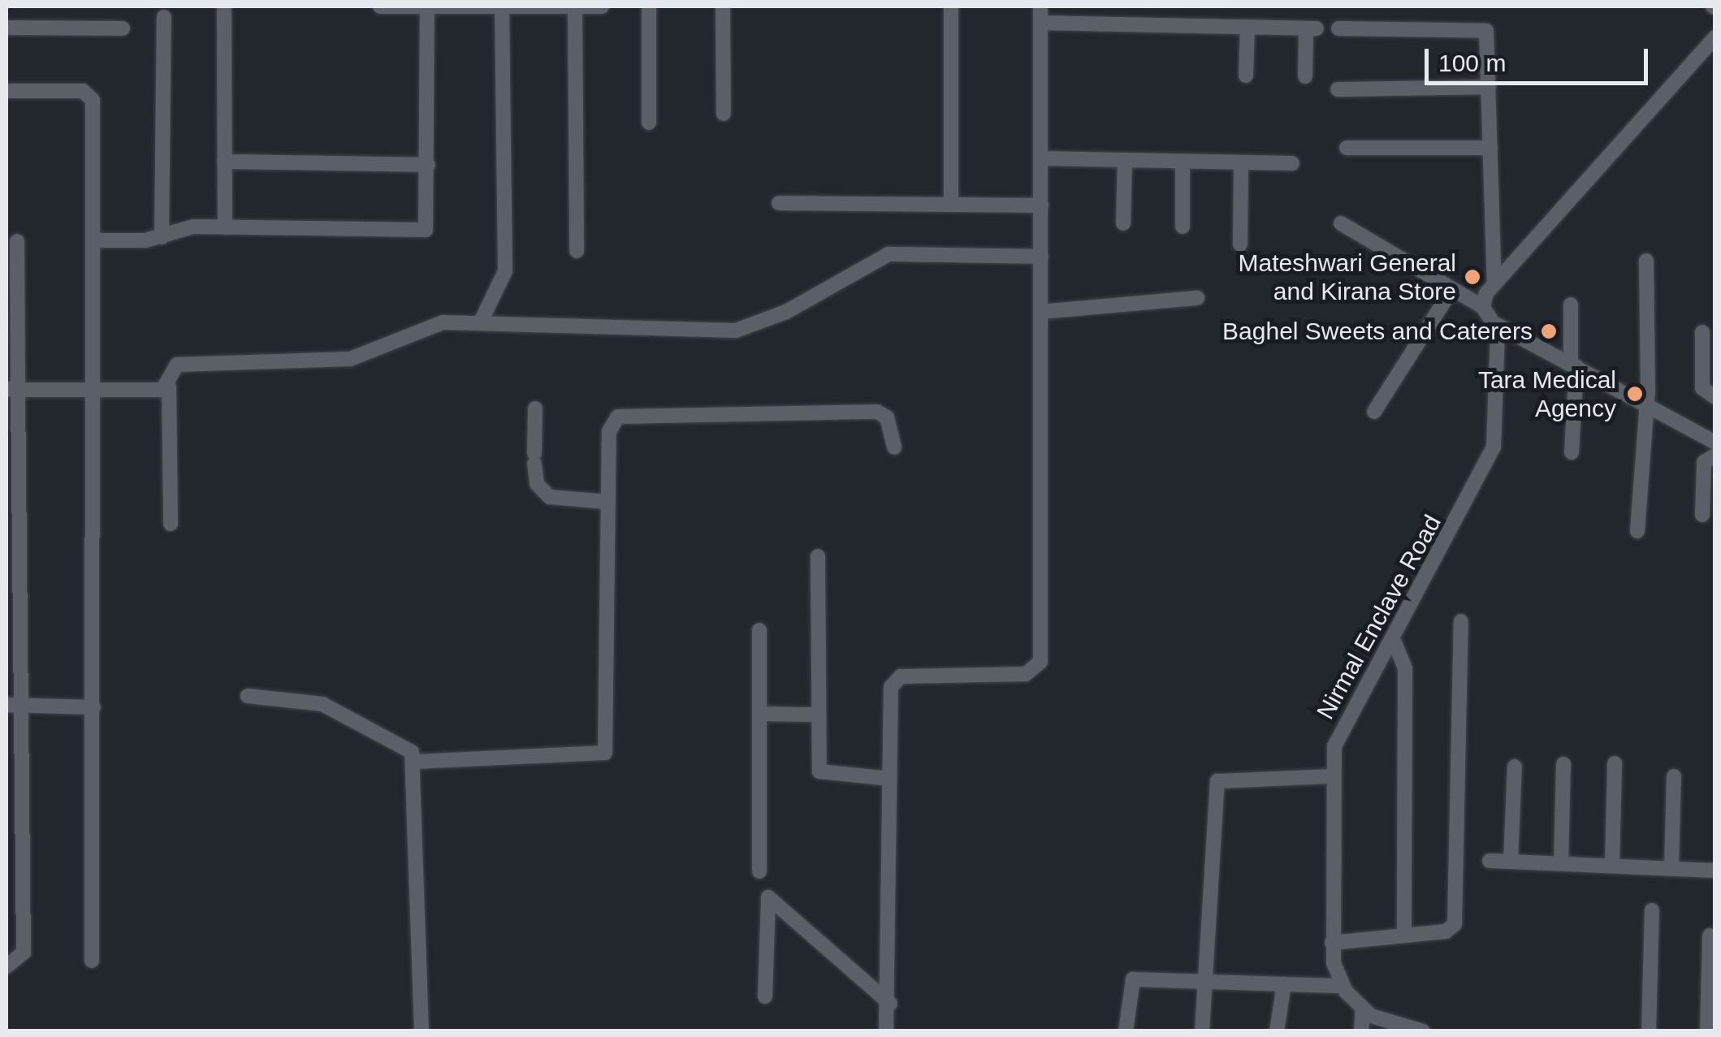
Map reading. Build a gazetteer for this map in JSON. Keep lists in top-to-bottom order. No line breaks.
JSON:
{"streets":{"street":["Nirmal Enclave Road"]},"places":["Mateshwari General and Kirana Store","Baghel Sweets and Caterers","Tara Medical Agency"],"scale_bar":"100 m"}
